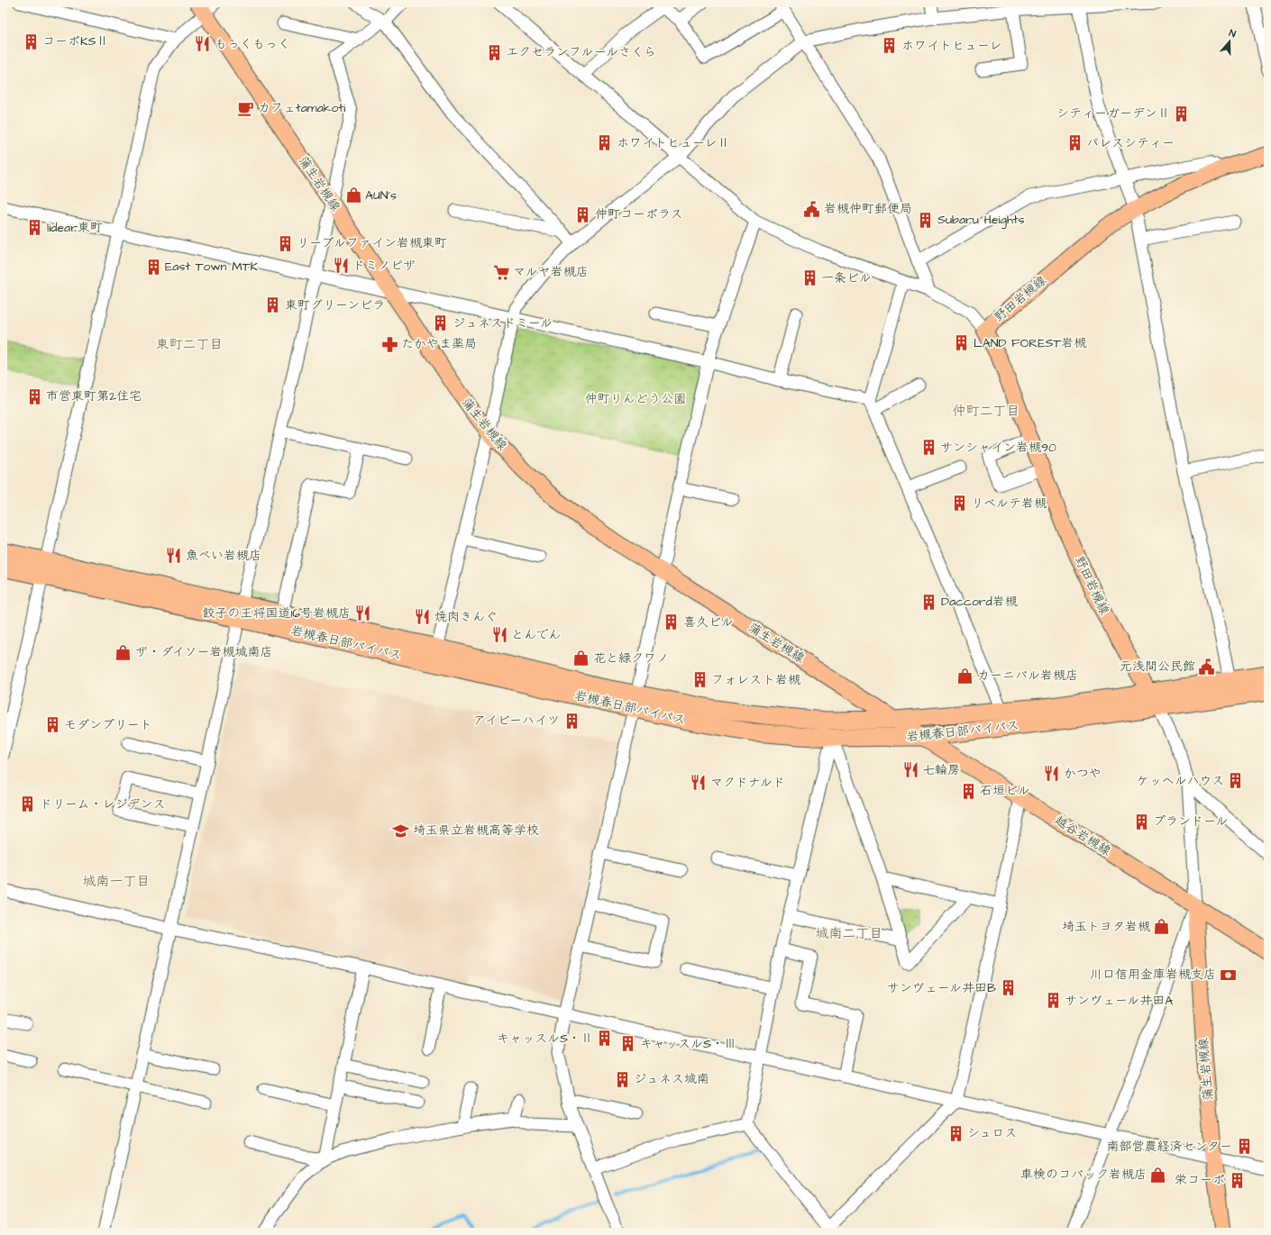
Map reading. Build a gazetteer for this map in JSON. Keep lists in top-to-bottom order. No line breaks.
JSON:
{"streets":{"highway":["岩槻春日部バイパス"],"main road":["蒲生岩槻線","野田岩槻線","越谷岩槻線"]},"crossings":[["蒲生岩槻線","岩槻春日部バイパス"],["蒲生岩槻線","越谷岩槻線"],["野田岩槻線","岩槻春日部バイパス"],["岩槻春日部バイパス","越谷岩槻線"]],"districts":["東町二丁目","仲町二丁目","城南一丁目","城南二丁目"],"parks":["仲町りんどう公園"],"places":{"building":["コーポKSⅡ","ホワイトヒューレ","エクセランフルールさくら","シティーガーデンⅡ","ホワイトヒューレⅡ","パレスシティー","仲町コーポラス","Subaru Heights","lidear東町","リーブルファイン岩槻東町","East Town MTK","一条ビル","東町グリーンビラ","ジュネスドミール","LAND FOREST岩槻","市営東町第2住宅","サンシャイン岩槻90","リベルテ岩槻","Daccord岩槻","喜久ビル","フォレスト岩槻","アイビーハイツ","モダンプリート","ケッヘルハウス","石垣ビル","ドリーム・レジデンス","プランドール","サンヴェール井田B","サンヴェール井田A","キャッスルS・Ⅱ","キャッスルS・Ⅲ","ジュネス城南","シュロス","南部営農経済センター","栄コーポ"],"restaurant":["もっくもっく","ドミノピザ","魚べい岩槻店","餃子の王将国道16号岩槻店","焼肉きんぐ","とんでん","七輪房","かつや","マクドナルド"],"cafe":["カフェtamakoti"],"shop":["AUN's","ザ・ダイソー岩槻城南店","花と緑クワノ","カーニバル岩槻店","埼玉トヨタ岩槻","車検のコバック岩槻店"],"public building":["岩槻仲町郵便局","元浅間公民館"],"supermarket":["マルヤ岩槻店"],"pharmacy":["たかやま薬局"],"school or university":["埼玉県立岩槻高等学校"],"bank":["川口信用金庫岩槻支店"]},"north":"top"}
